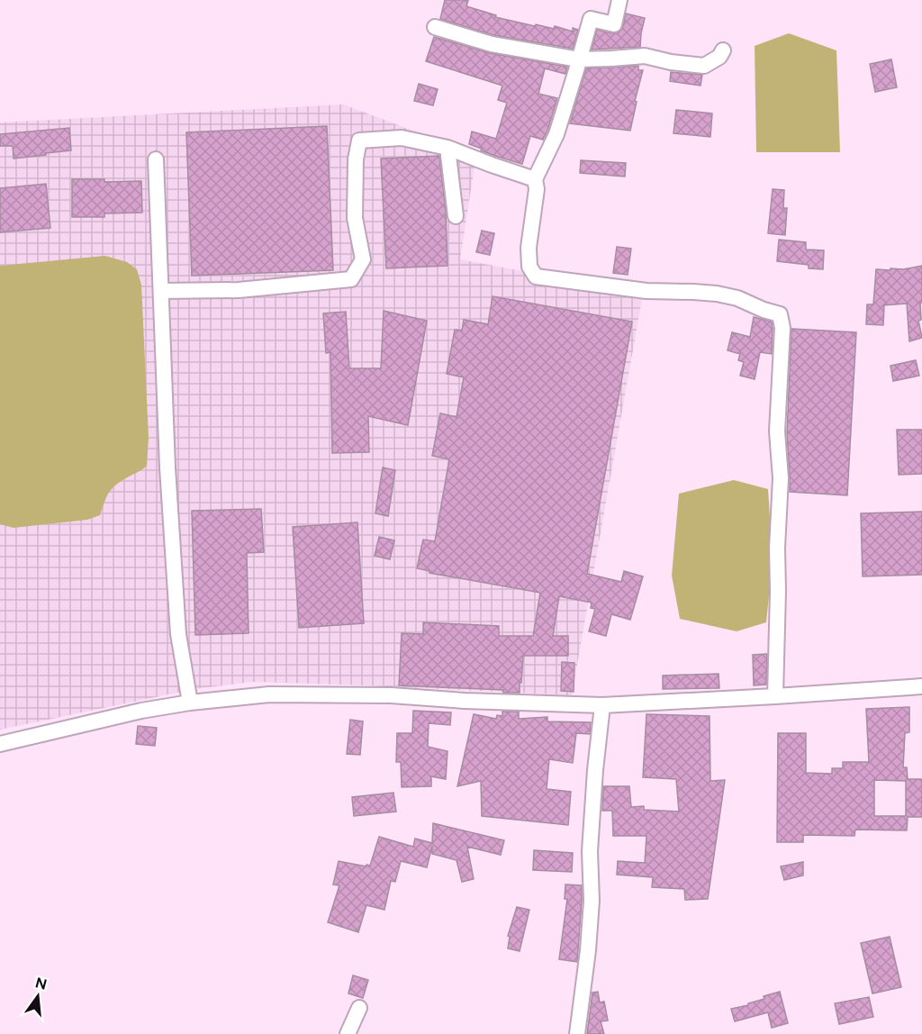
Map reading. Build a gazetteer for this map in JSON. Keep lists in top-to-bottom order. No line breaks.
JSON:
{"north":"top"}
